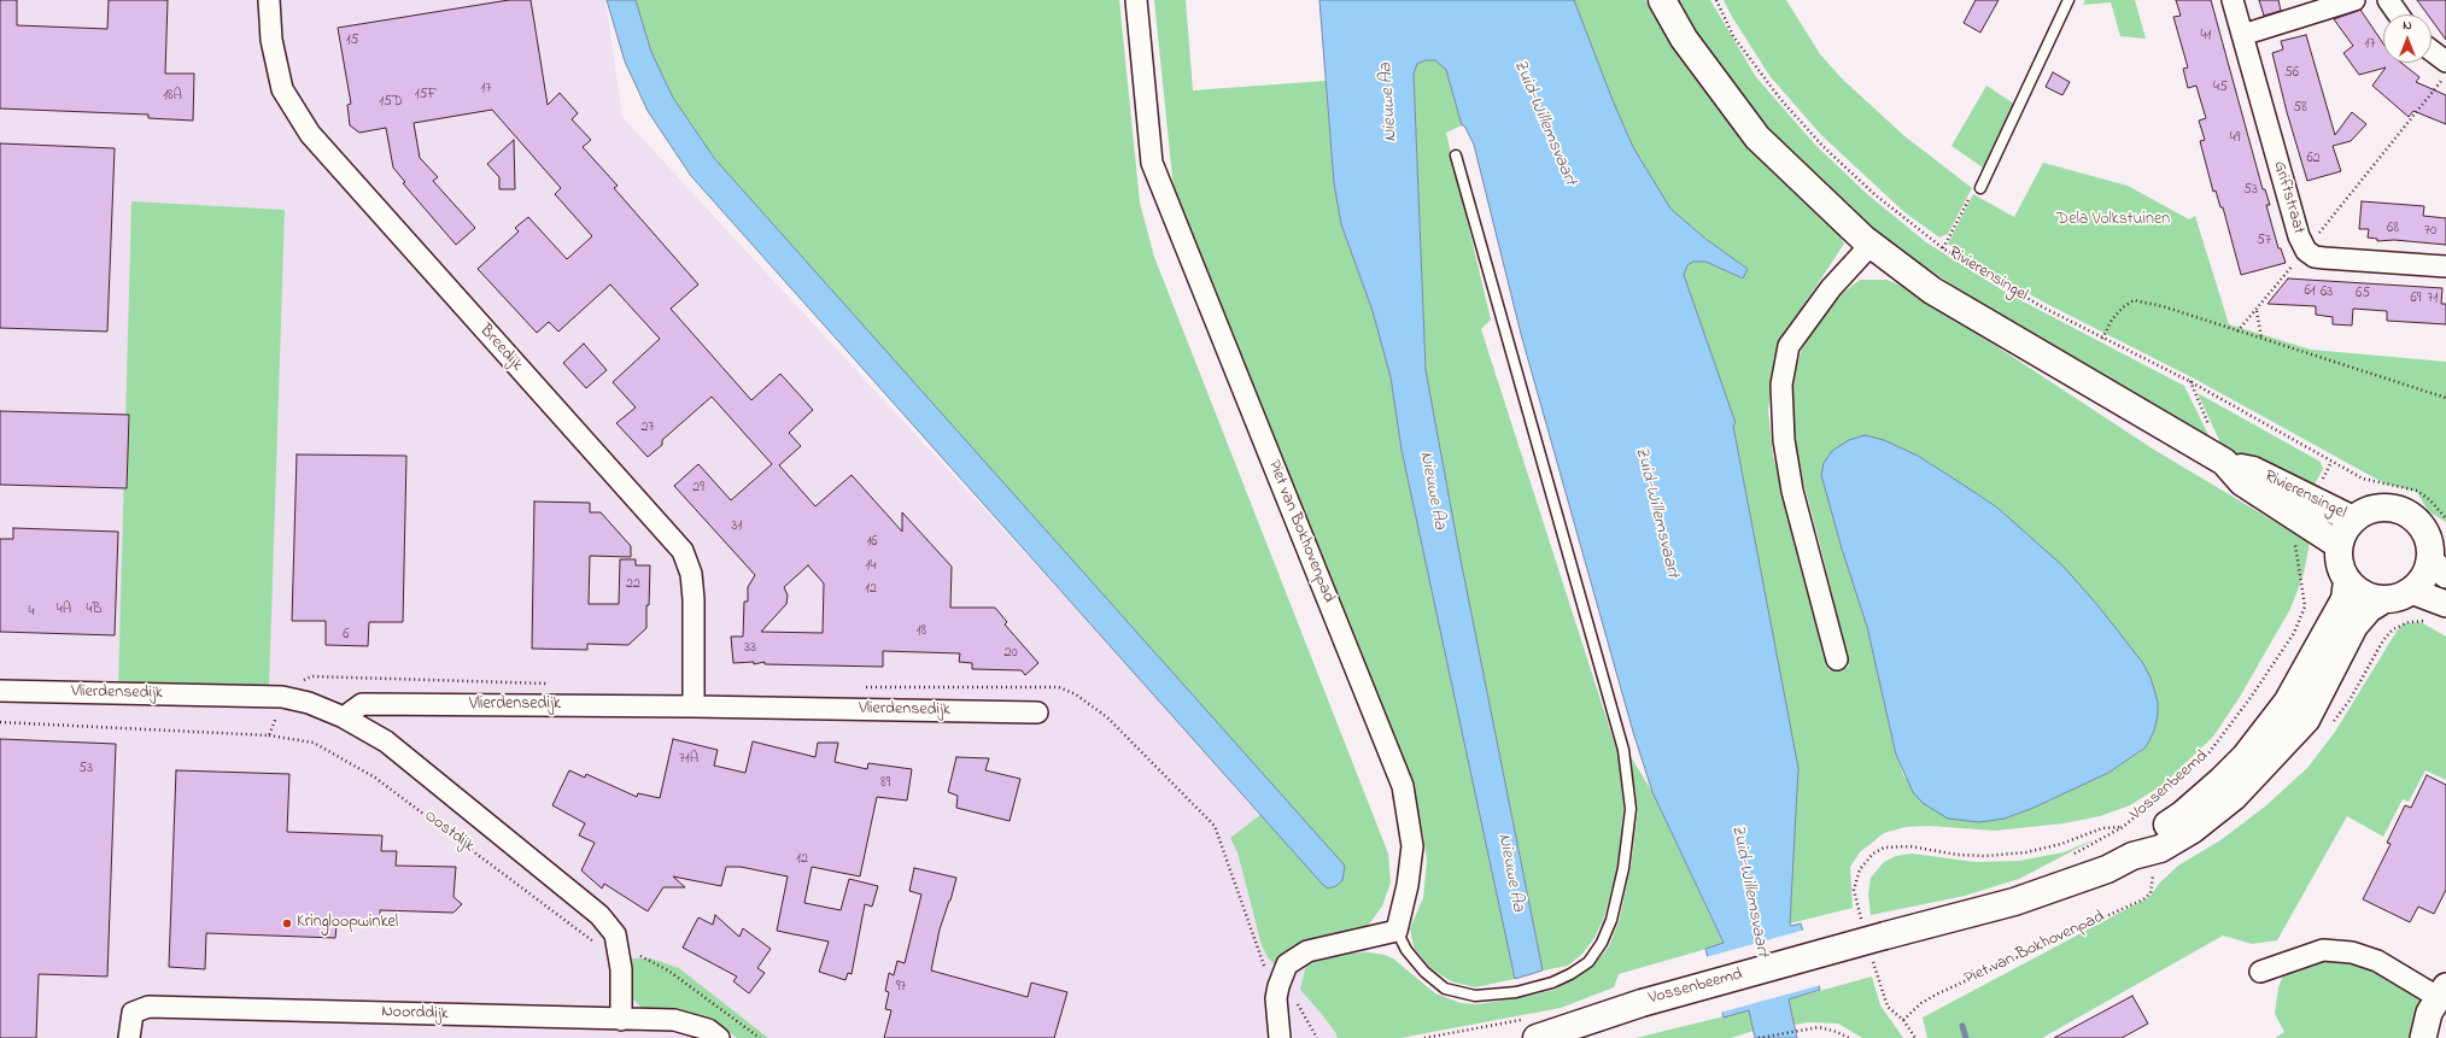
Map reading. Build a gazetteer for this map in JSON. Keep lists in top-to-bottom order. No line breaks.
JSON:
{"streets":{"main road":["Rivierensingel","Vossenbeemd"],"street":["Griftstraat","Breedijk","Piet van Bokhovenpad","Vlierdensedijk","Oostdijk","Noorddijk"]},"crossings":[["Rivierensingel","Vossenbeemd"],["Breedijk","Vlierdensedijk"],["Piet van Bokhovenpad","Vossenbeemd"],["Vlierdensedijk","Oostdijk"],["Oostdijk","Noorddijk"]],"water":["Nieuwe Aa","Zuid-Willemsvaart"],"parks":["Dela Volkstuinen"],"places":["Kringloopwinkel"],"house_numbers":["41","15","17","56","45","17","15F","18A","15D","58","49","62","53","68","70","57","61","63","65","69","71","27","29","31","16","14","22","12","4A","4B","4","18","6","33","20","71A","53","89","12","97"],"north":"top"}
